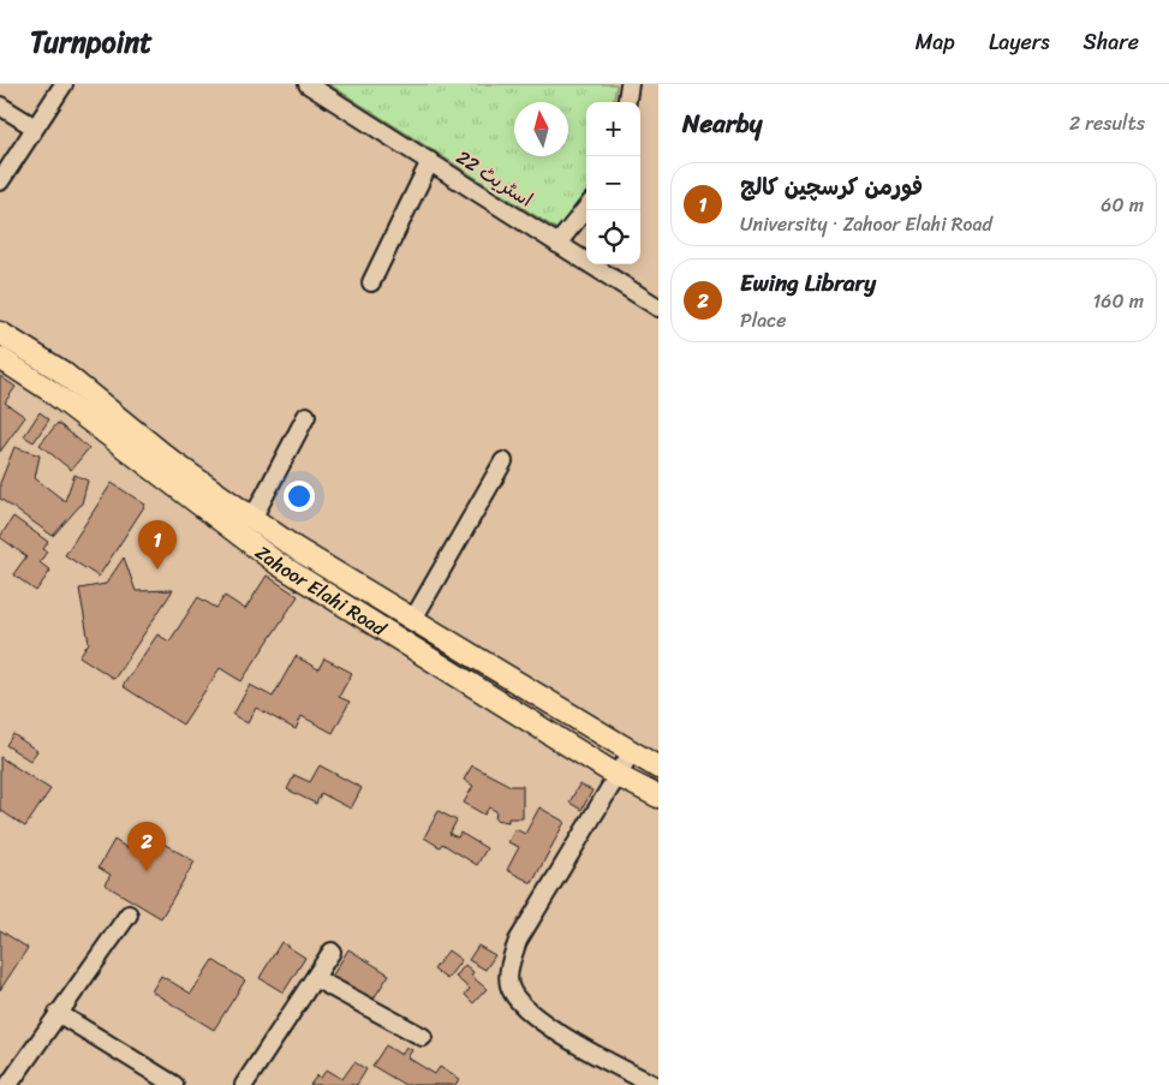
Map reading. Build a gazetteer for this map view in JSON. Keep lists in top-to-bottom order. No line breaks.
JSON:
{"streets":{"main road":["Zahoor Elahi Road"],"street":["اسٹریٹ 22"]},"north":"top","page":{"header":"Turnpoint","nav":["Map","Layers","Share"],"heading":["Nearby","2 results"],"map_buttons":["+","−"],"list":[{"mark":"1","name":"فورمن کرسچین کالج","note":"University · Zahoor Elahi Road","value":"60 m"},{"mark":"2","name":"Ewing Library","note":"Place","value":"160 m"}],"pins":["1","2"]}}
